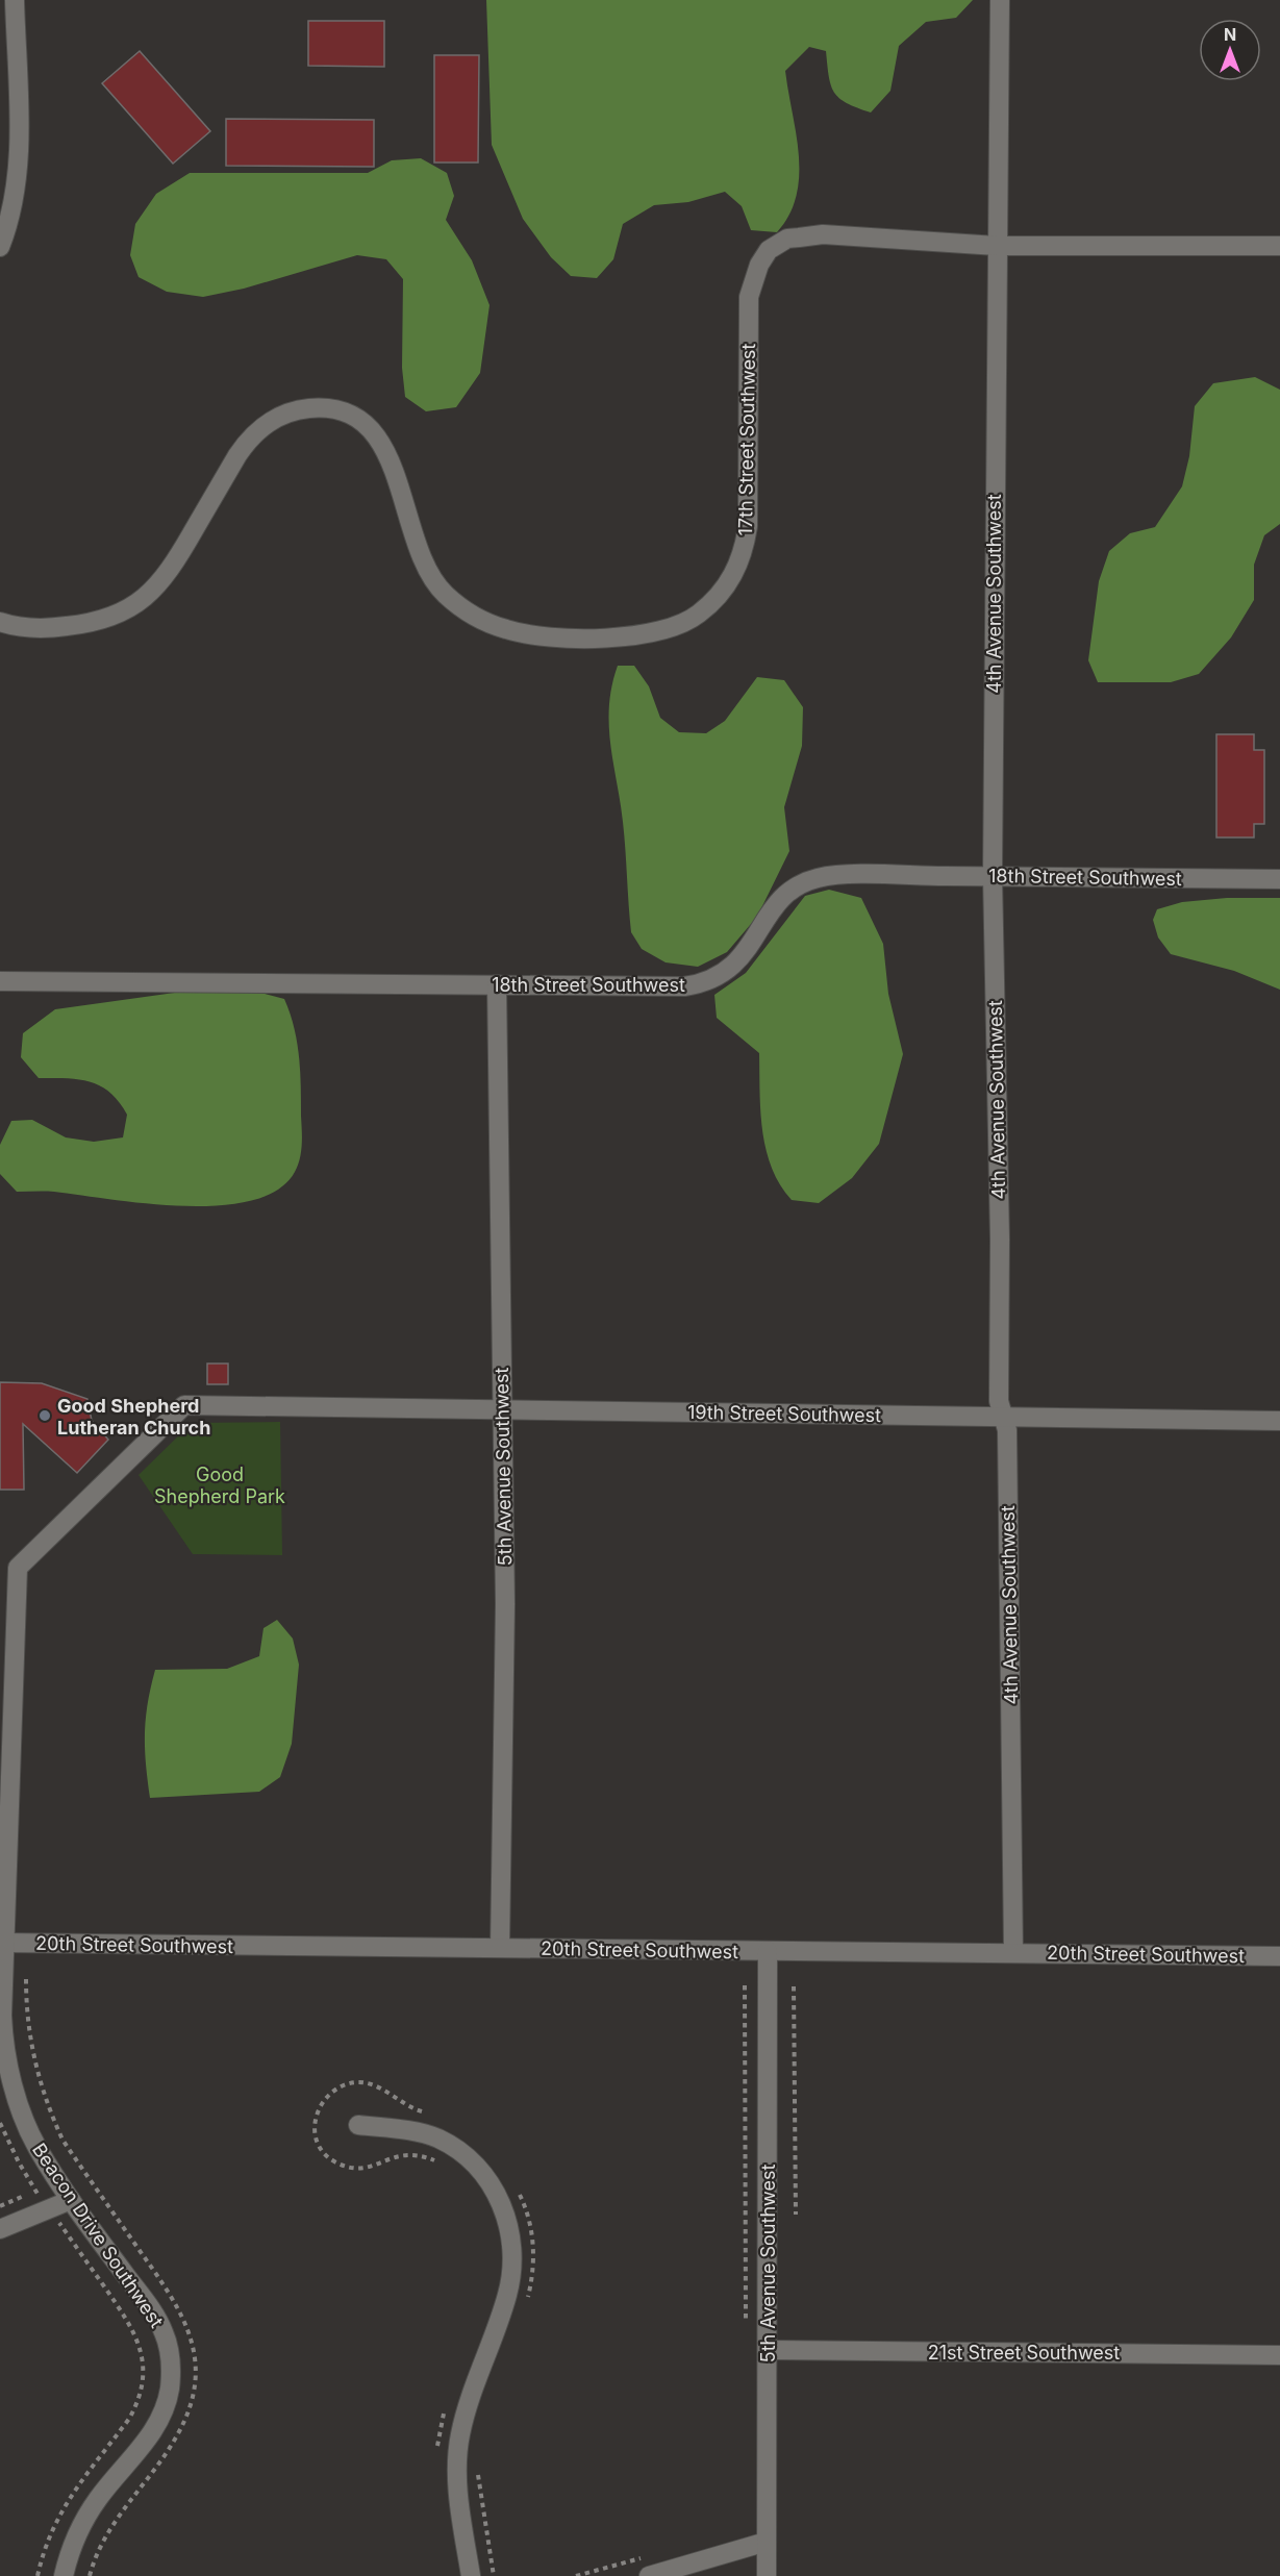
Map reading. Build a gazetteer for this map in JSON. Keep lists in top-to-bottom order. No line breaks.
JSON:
{"streets":{"street":["17th Street Southwest","4th Avenue Southwest","18th Street Southwest","19th Street Southwest","5th Avenue Southwest","20th Street Southwest","Beacon Drive Southwest","21st Street Southwest"]},"crossings":[["17th Street Southwest","4th Avenue Southwest"],["4th Avenue Southwest","18th Street Southwest"],["4th Avenue Southwest","19th Street Southwest"],["4th Avenue Southwest","20th Street Southwest"],["18th Street Southwest","5th Avenue Southwest"],["19th Street Southwest","5th Avenue Southwest"],["19th Street Southwest","Beacon Drive Southwest"],["5th Avenue Southwest","20th Street Southwest"],["5th Avenue Southwest","21st Street Southwest"],["20th Street Southwest","Beacon Drive Southwest"]],"parks":["Good Shepherd Park"],"places":["Good Shepherd Lutheran Church"],"north":"top"}
